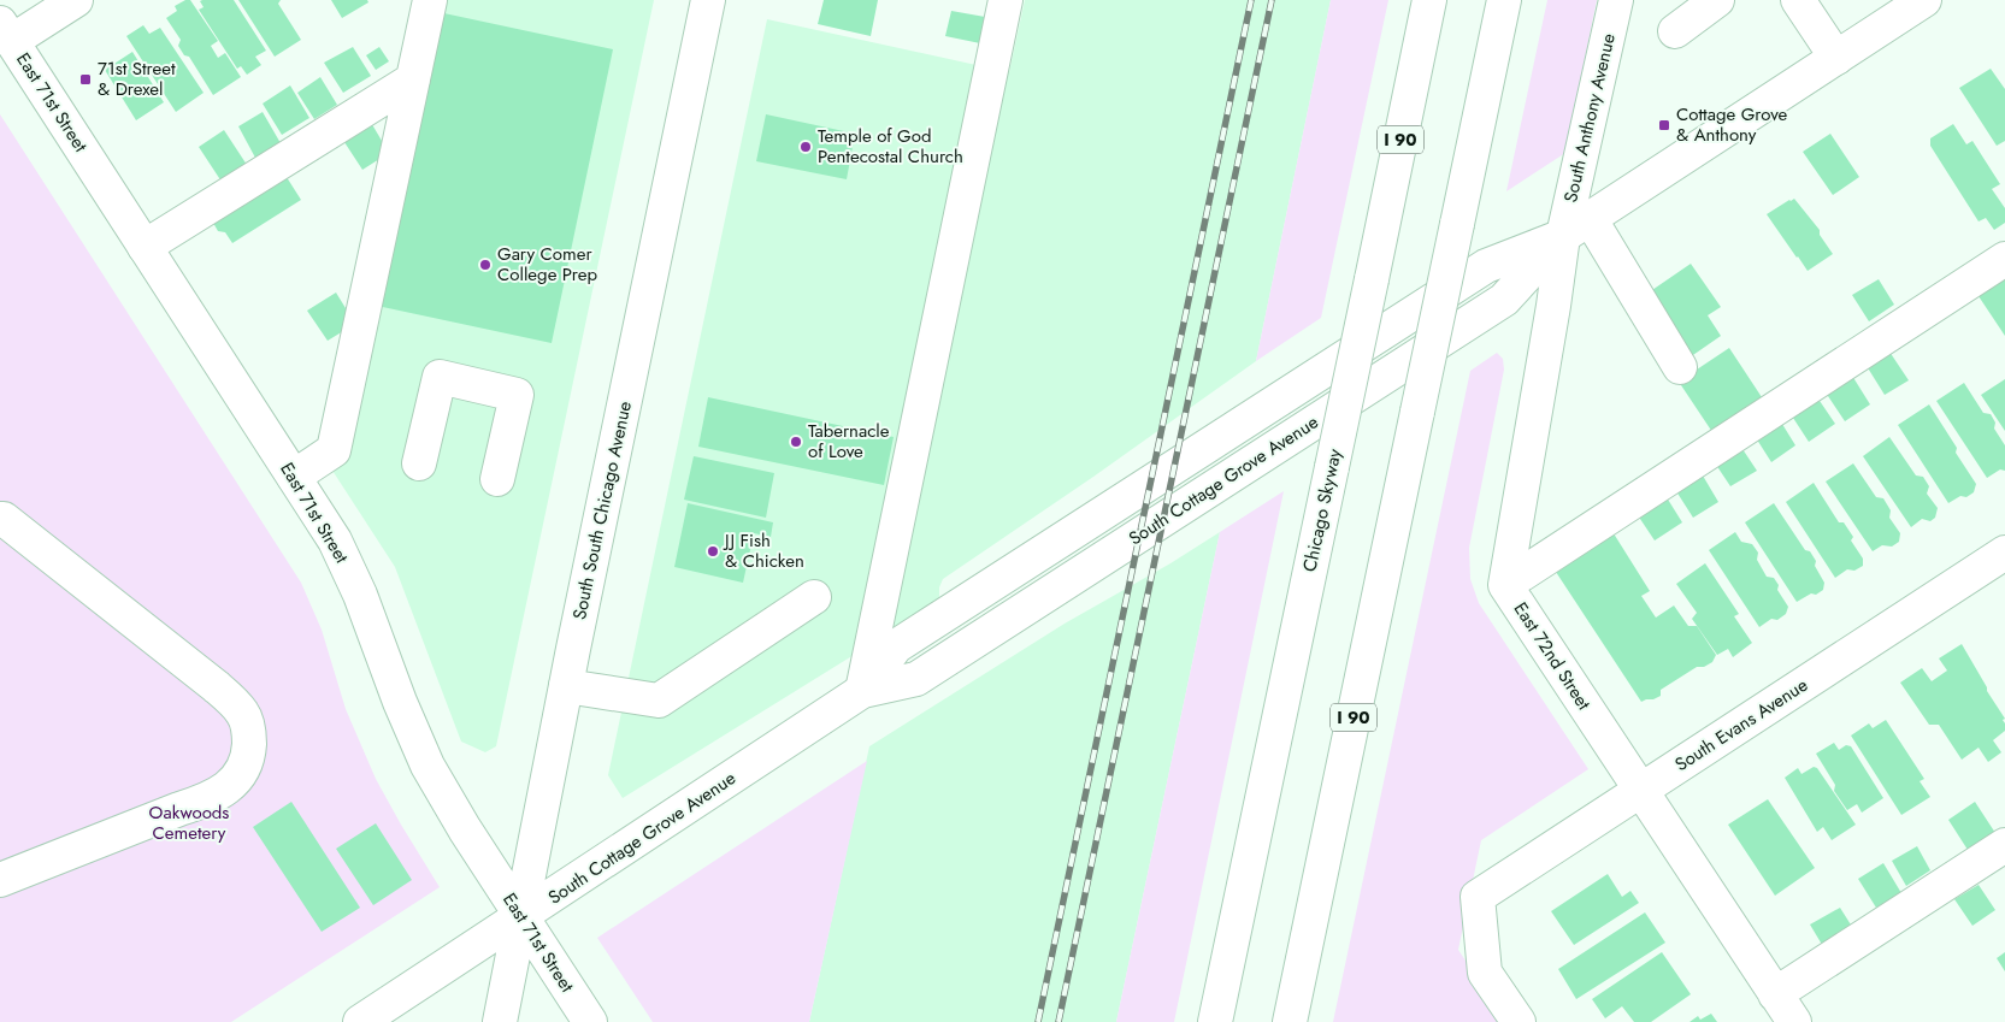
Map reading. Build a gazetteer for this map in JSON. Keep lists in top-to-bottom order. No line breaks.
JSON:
{"streets":{"main road":["East 71st Street","South Anthony Avenue","I 90","South Cottage Grove Avenue","South South Chicago Avenue","Chicago Skyway","East 72nd Street","South Evans Avenue"]},"crossings":[["East 71st Street","South Cottage Grove Avenue"],["East 71st Street","South South Chicago Avenue"],["South Anthony Avenue","South Cottage Grove Avenue"],["South Anthony Avenue","East 72nd Street"],["South Cottage Grove Avenue","South South Chicago Avenue"],["South Cottage Grove Avenue","East 72nd Street"],["East 72nd Street","South Evans Avenue"]],"parks":["Oakwoods Cemetery"],"places":{"transit":["71st Street & Drexel","Cottage Grove & Anthony"],"other":["Temple of God Pentecostal Church","Gary Comer College Prep","Tabernacle of Love","JJ Fish & Chicken"]}}
